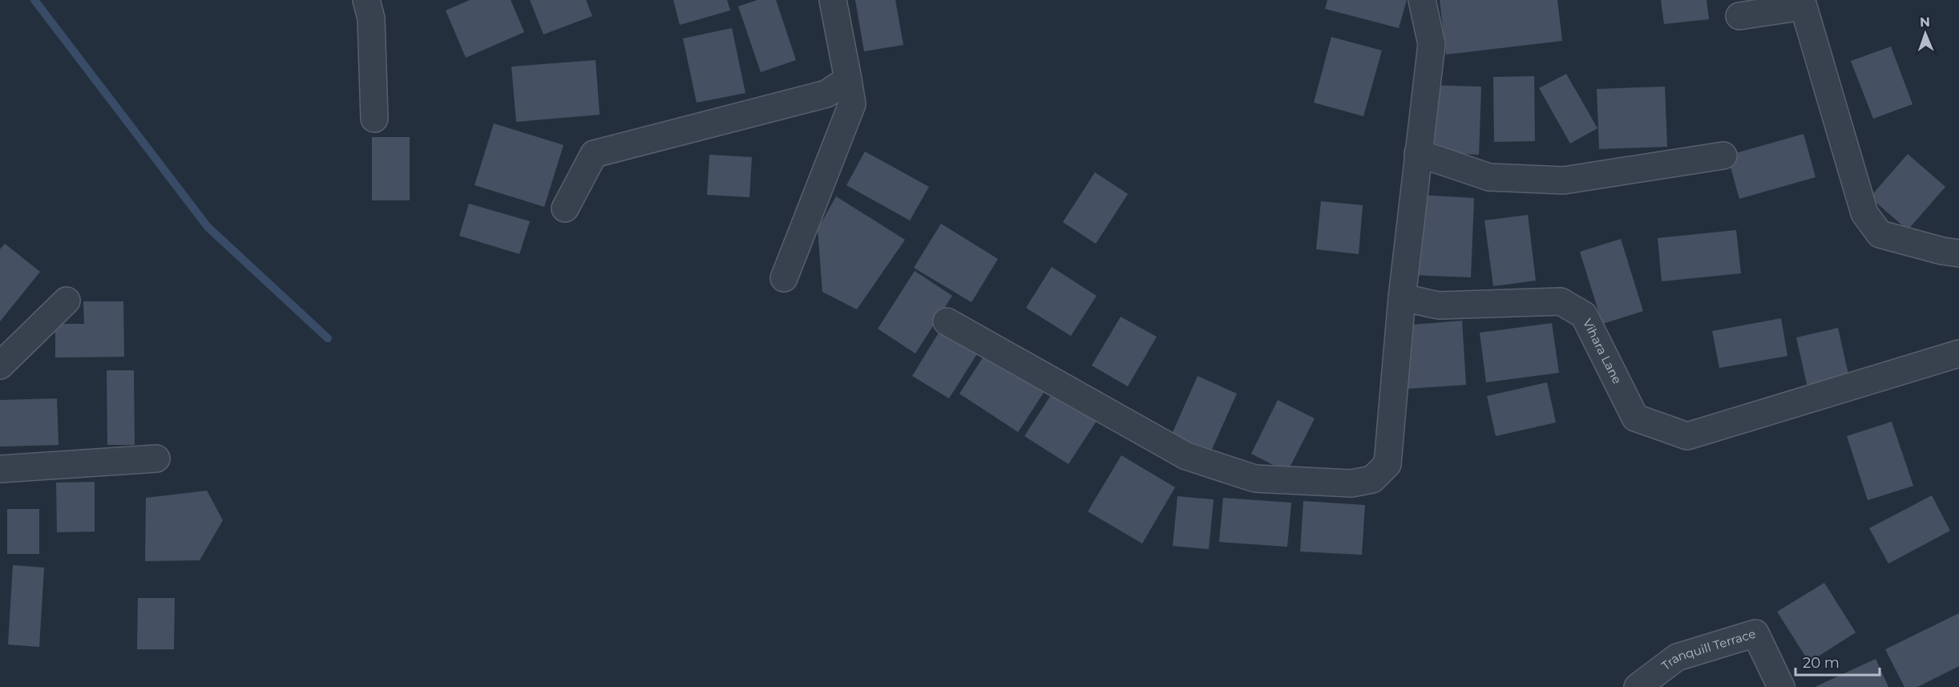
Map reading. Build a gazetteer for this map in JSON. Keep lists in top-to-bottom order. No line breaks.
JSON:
{"streets":{"street":["Vihara Lane","Tranquill Terrace"]},"scale_bar":"20 m","north":"top"}
